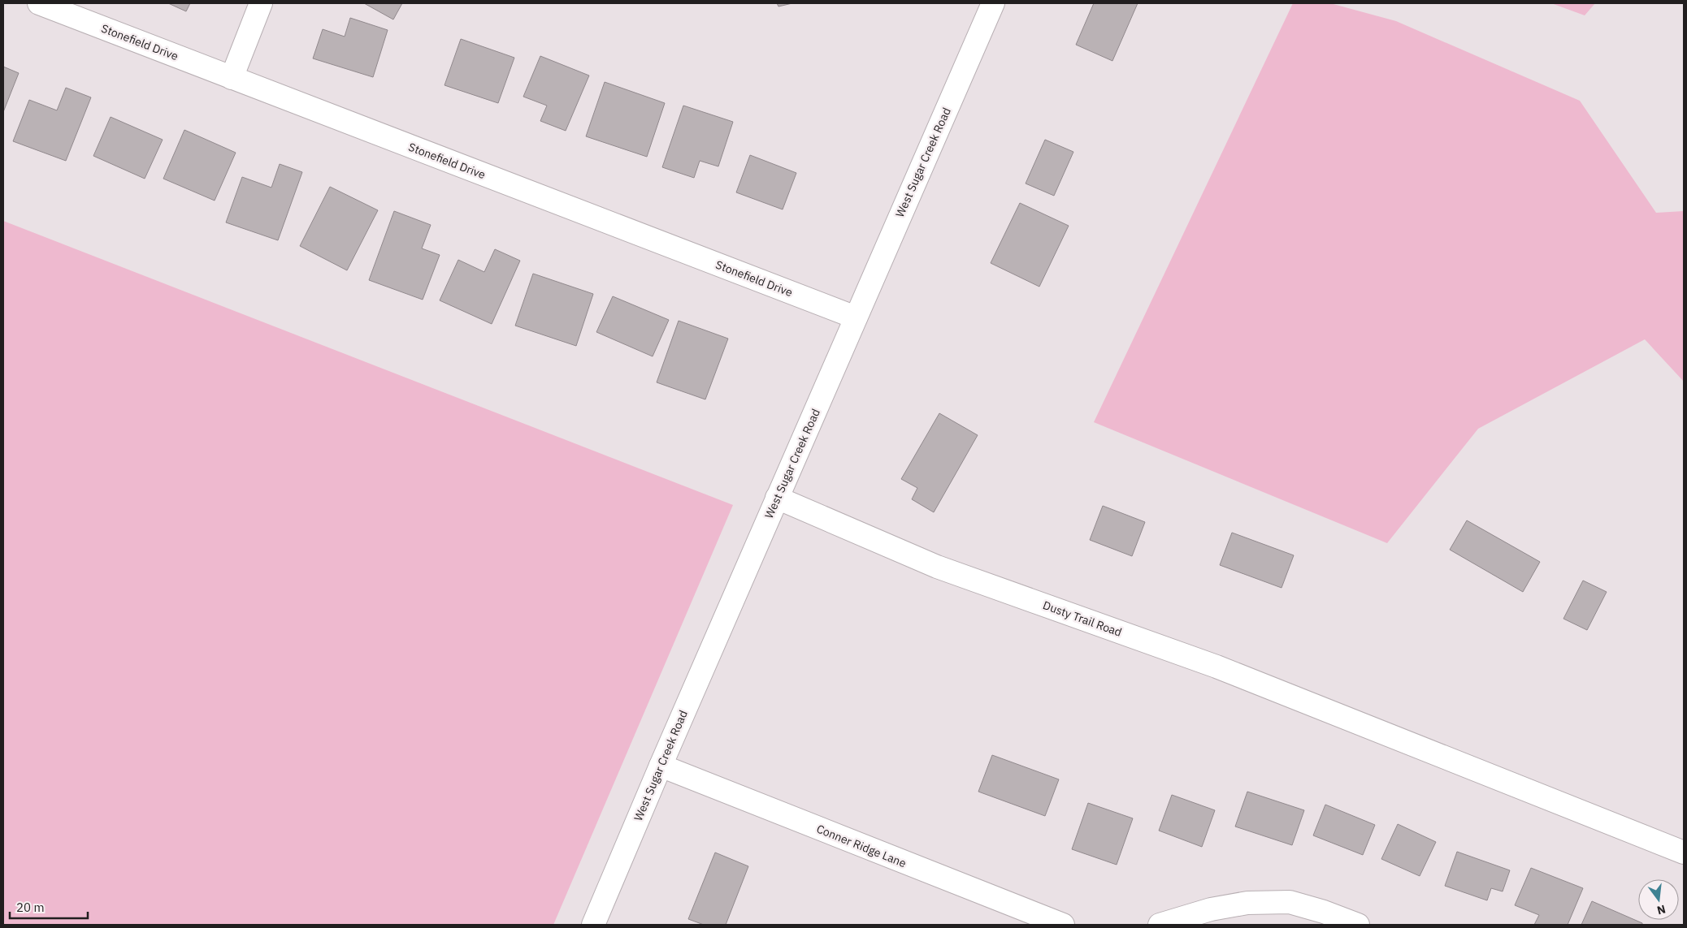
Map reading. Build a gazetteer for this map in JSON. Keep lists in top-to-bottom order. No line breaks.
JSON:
{"streets":{"street":["Stonefield Drive","West Sugar Creek Road","Dusty Trail Road","Conner Ridge Lane"]},"crossings":[["Stonefield Drive","West Sugar Creek Road"],["West Sugar Creek Road","Dusty Trail Road"],["West Sugar Creek Road","Conner Ridge Lane"]],"scale_bar":"20 m","north":"bottom"}
